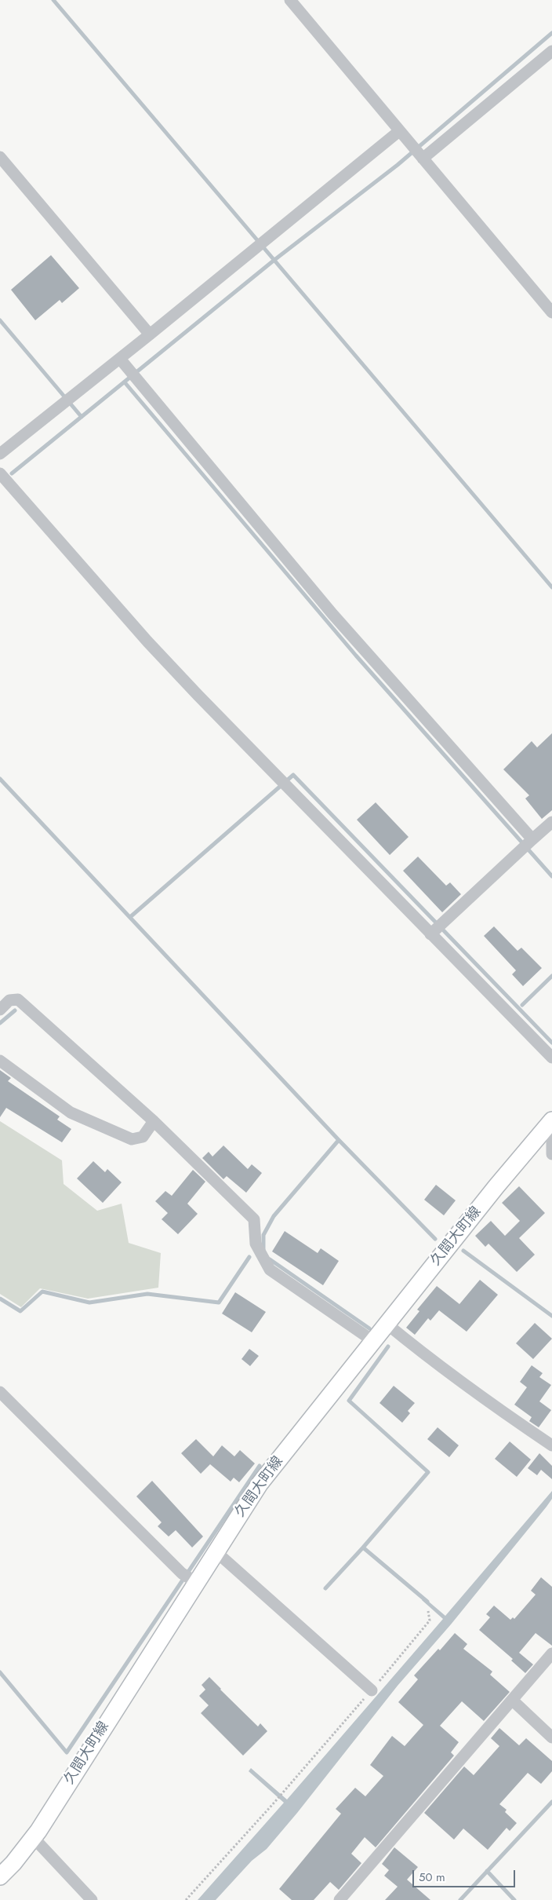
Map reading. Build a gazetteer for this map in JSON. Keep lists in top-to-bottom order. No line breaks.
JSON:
{"streets":{"main road":["久間大町線"]},"scale_bar":"50 m"}
